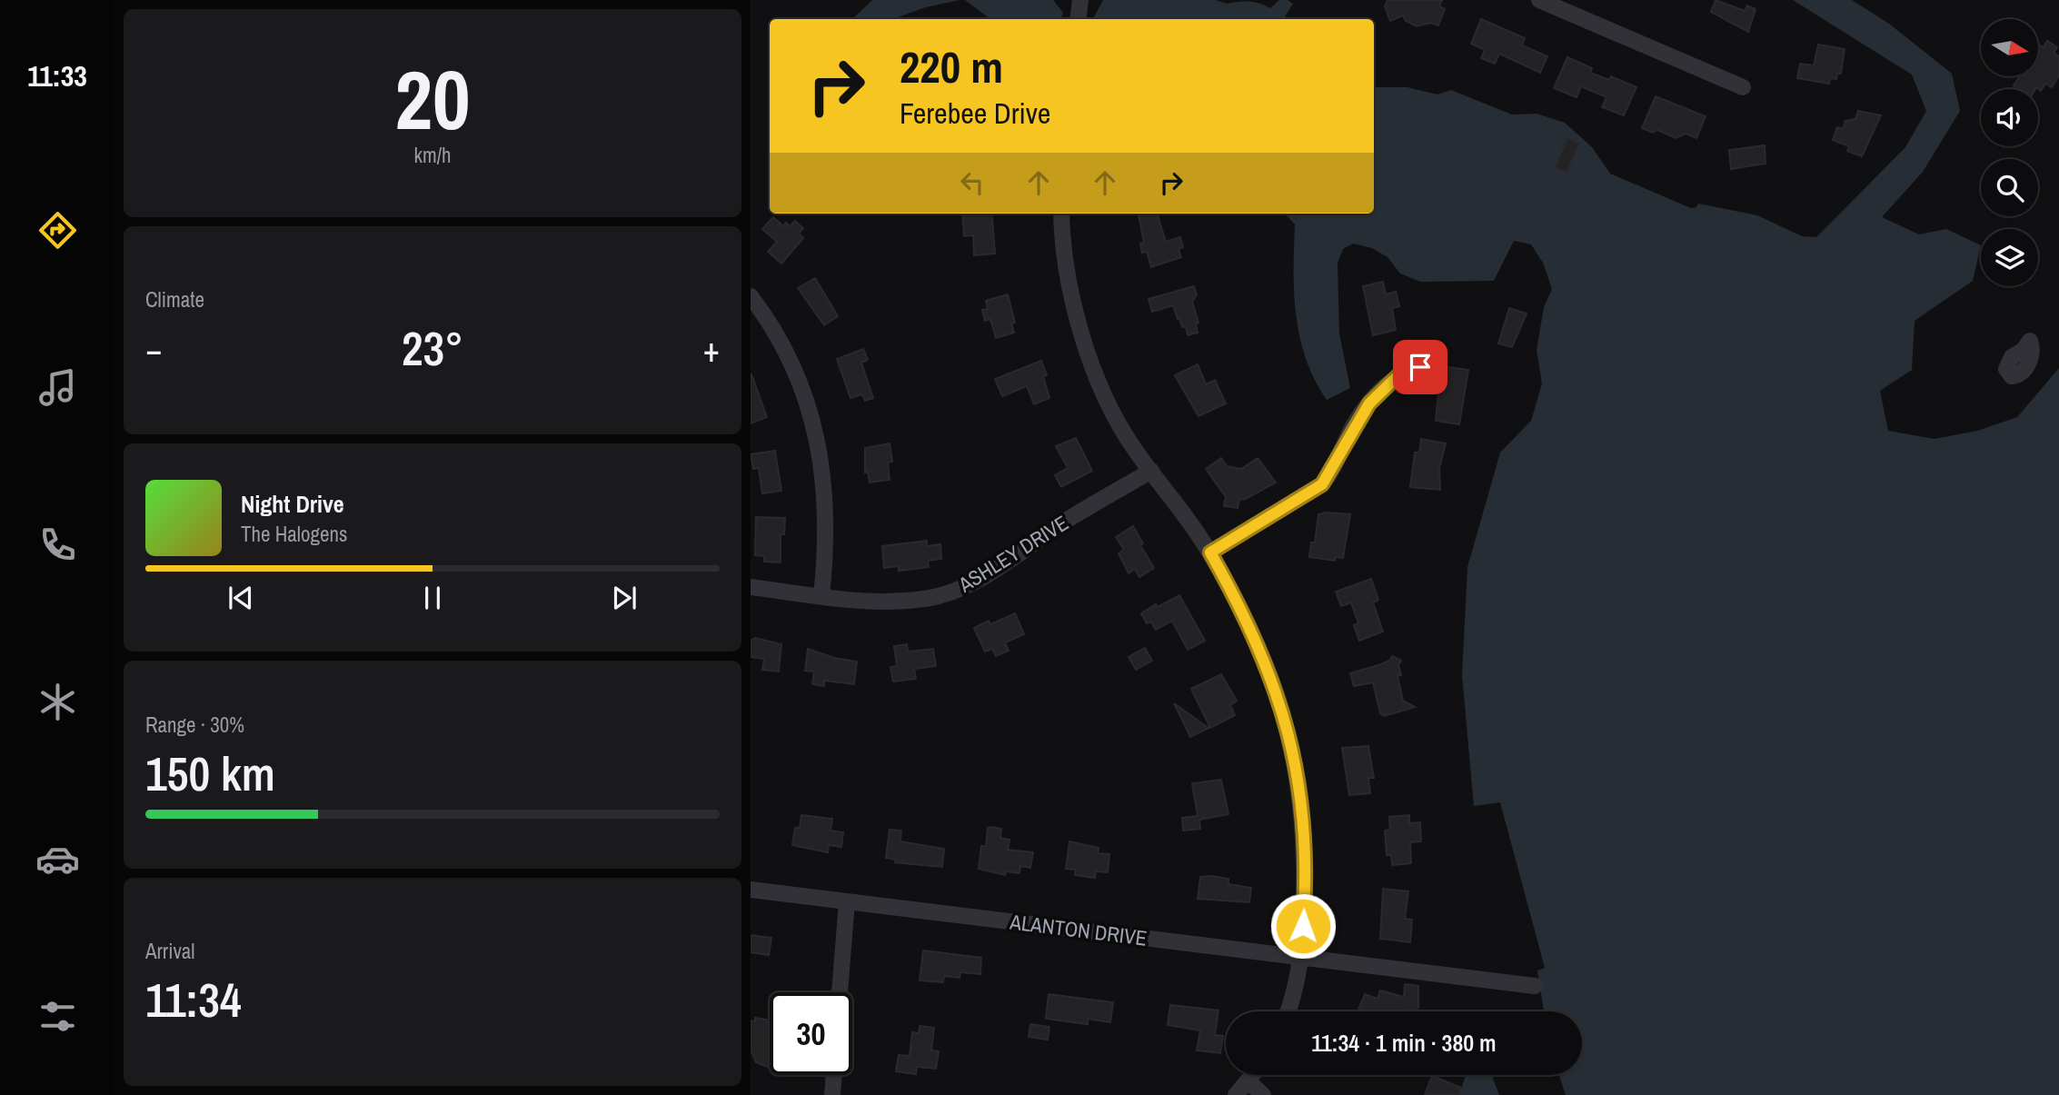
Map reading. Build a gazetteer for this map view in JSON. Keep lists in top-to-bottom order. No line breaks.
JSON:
{"streets":{"street":["ASHLEY DRIVE","ALANTON DRIVE"]},"north":"right","page":{"tabs":"11:33","tile":[["20","km/h"],"Climate",["Range · 30%","150 km"],["Arrival","11:34"]],"turn":["220 m","Ferebee Drive"],"heat":["−","23°","+"],"song":["Night Drive","The Halogens"],"limit":"30","trip":"11:34 · 1 min · 380 m"}}
